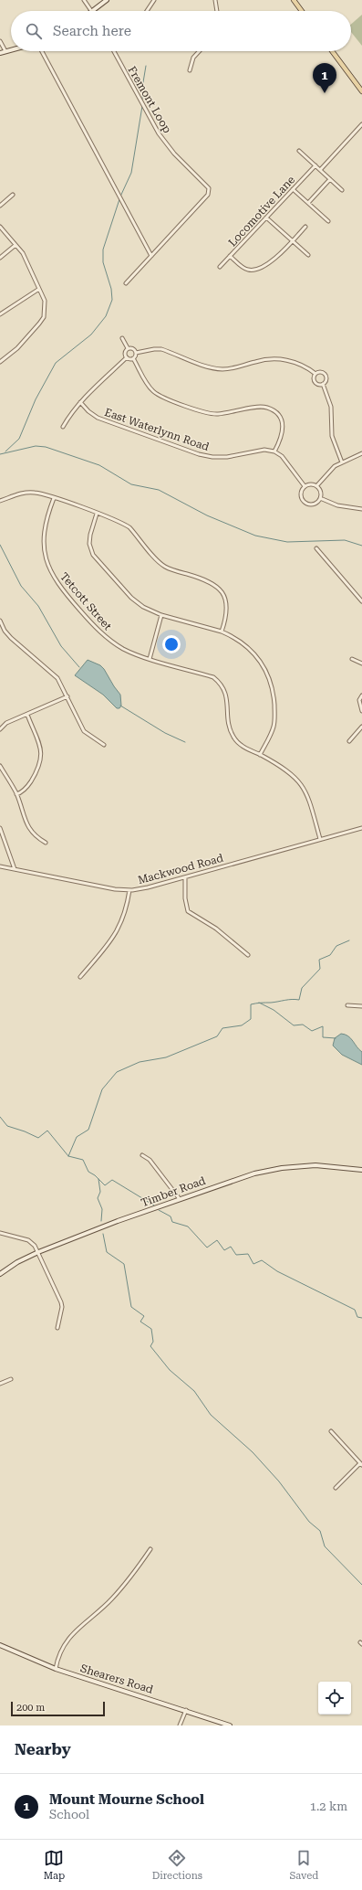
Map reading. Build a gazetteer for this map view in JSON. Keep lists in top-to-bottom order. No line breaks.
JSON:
{"streets":{"street":["Fremont Loop","Locomotive Lane","East Waterlynn Road","Tetcott Street","Mackwood Road","Timber Road","Shearers Road"]},"crossings":[["Tetcott Street","Mackwood Road"]],"scale_bar":"200 m","page":{"search":"Search here","pins":"1","scale":"200 m","heading":"Nearby","list":[{"mark":"1","name":"Mount Mourne School","note":"School","value":"1.2 km"}],"nav":["Map","Directions","Saved"]}}
